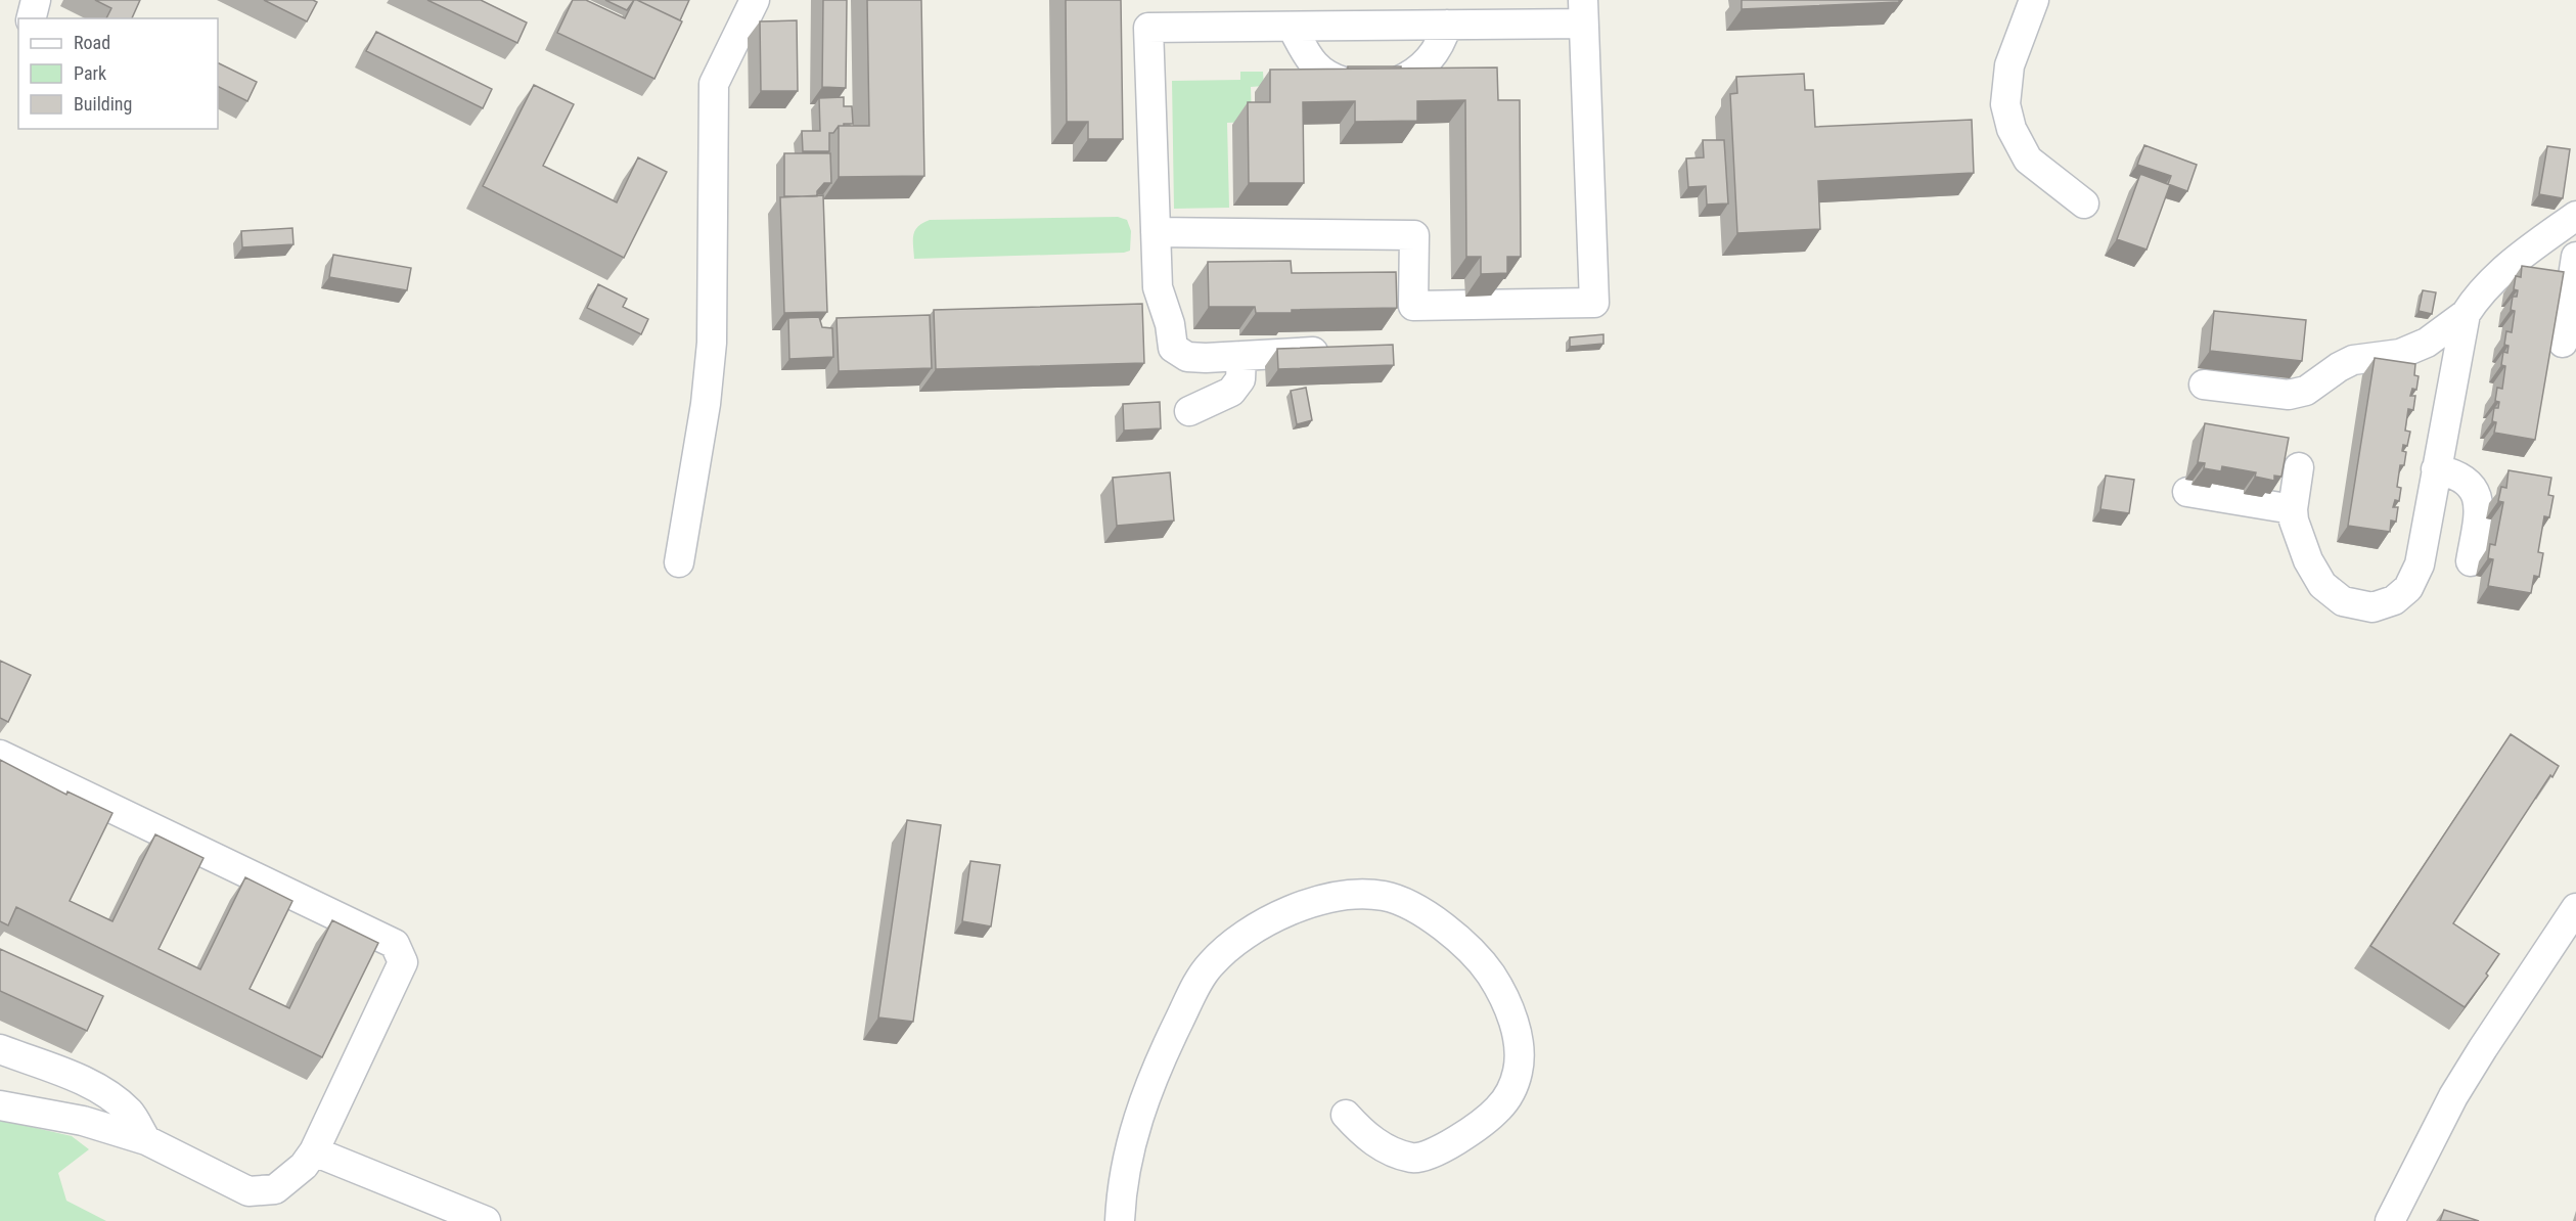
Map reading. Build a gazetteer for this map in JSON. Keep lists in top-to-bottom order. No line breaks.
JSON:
{"legend":["Road","Park","Building"]}
